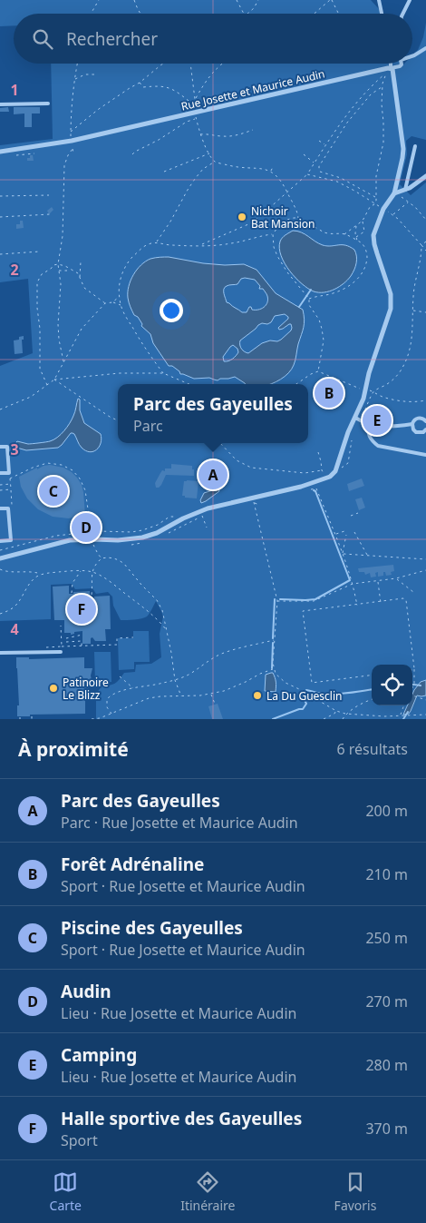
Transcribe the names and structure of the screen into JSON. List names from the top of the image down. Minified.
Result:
{"streets":{"street":["Rue Josette et Maurice Audin"]},"places":["Nichoir Bat Mansion","Patinoire Le Blizz","La Du Guesclin"],"page":{"search":"Rechercher","pins":["B","E","A","C","D","F"],"popup":["Parc des Gayeulles","Parc"],"heading":["À proximité","6 résultats"],"list":[{"mark":"A","name":"Parc des Gayeulles","note":"Parc · Rue Josette et Maurice Audin","value":"200 m"},{"mark":"B","name":"Forêt Adrénaline","note":"Sport · Rue Josette et Maurice Audin","value":"210 m"},{"mark":"C","name":"Piscine des Gayeulles","note":"Sport · Rue Josette et Maurice Audin","value":"250 m"},{"mark":"D","name":"Audin","note":"Lieu · Rue Josette et Maurice Audin","value":"270 m"},{"mark":"E","name":"Camping","note":"Lieu · Rue Josette et Maurice Audin","value":"280 m"},{"mark":"F","name":"Halle sportive des Gayeulles","note":"Sport","value":"370 m"}],"nav":["Carte","Itinéraire","Favoris"]},"grid":{"rows":["1","2","3","4"]}}
